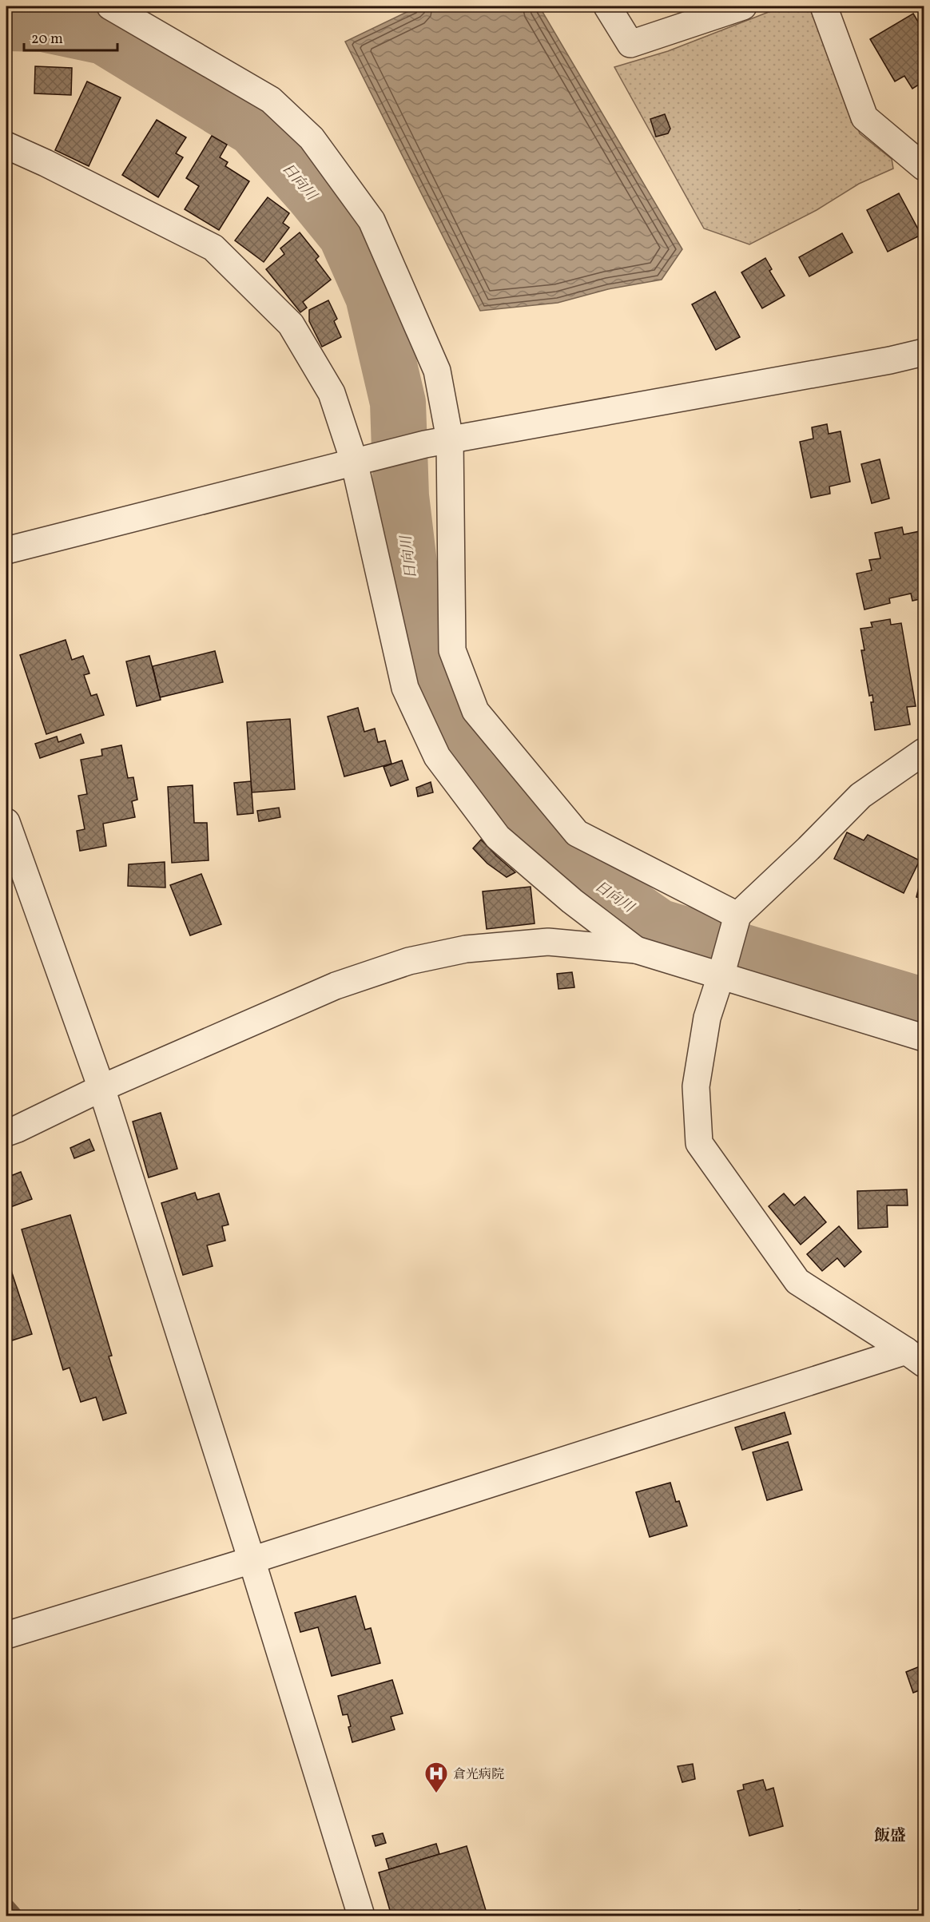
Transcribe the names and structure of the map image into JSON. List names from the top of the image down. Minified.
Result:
{"districts":["飯盛"],"water":["日向川"],"places":{"hospital":["倉光病院"]},"scale_bar":"20 m"}
